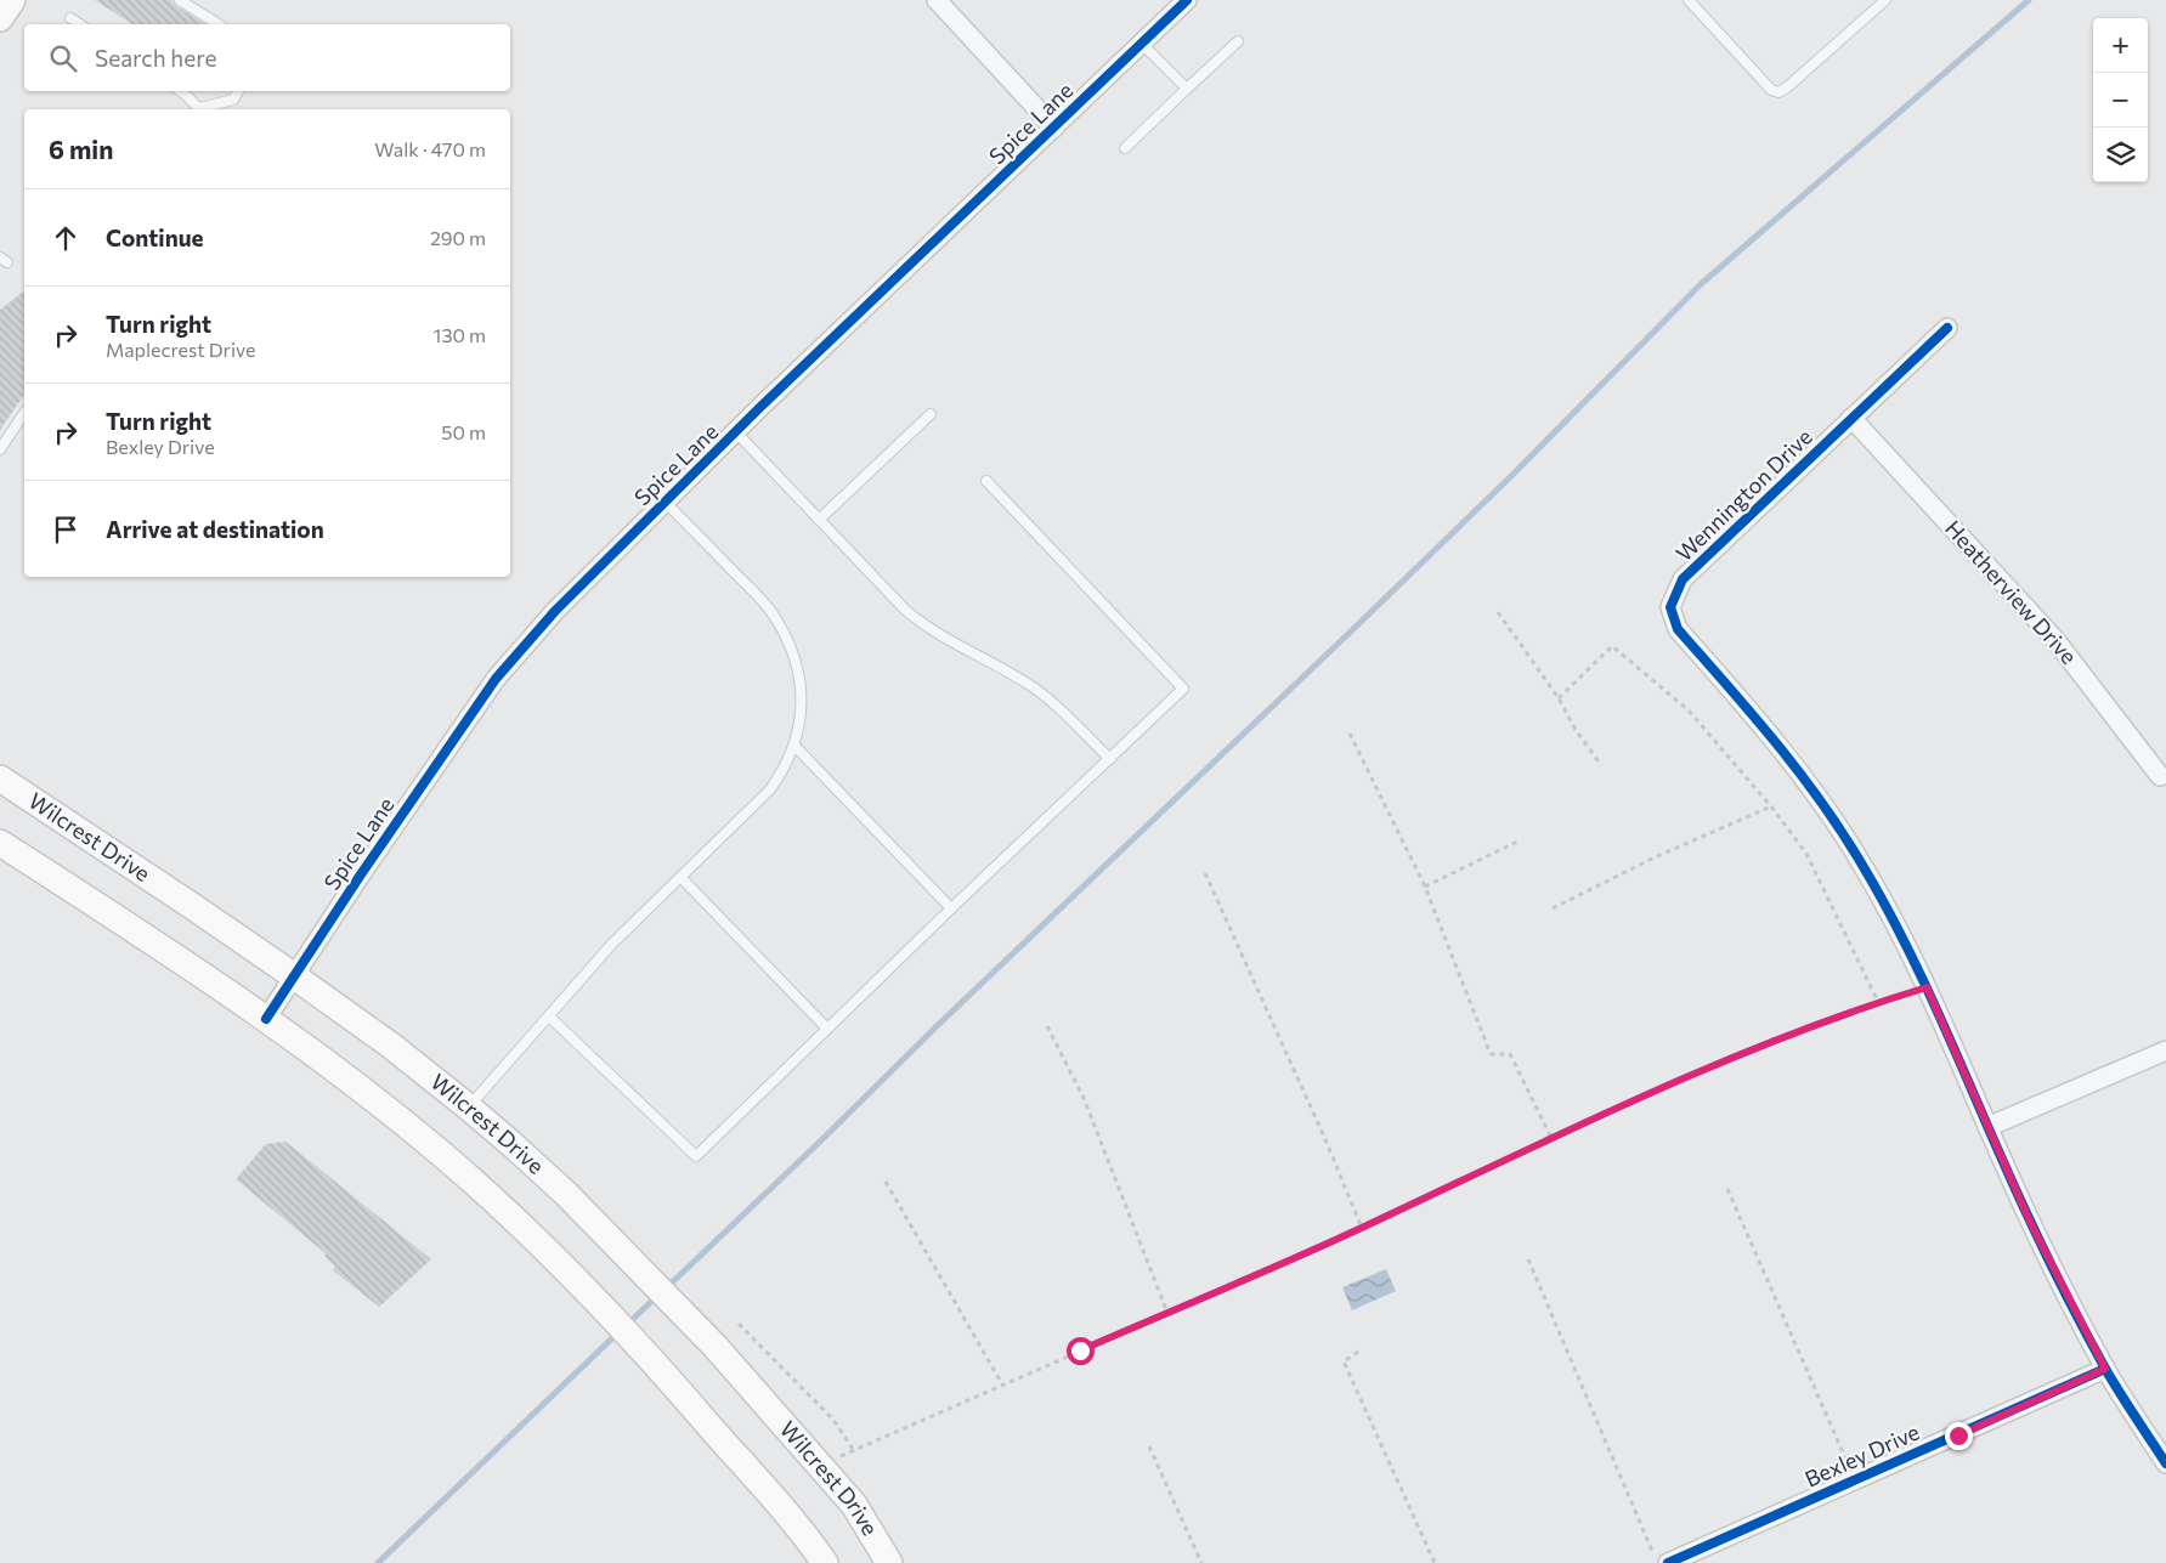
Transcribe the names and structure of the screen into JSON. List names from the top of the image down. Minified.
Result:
{"streets":{"main road":["Wilcrest Drive"],"street":["Spice Lane","Wennington Drive","Heatherview Drive","Bexley Drive"]},"crossings":[["Spice Lane","Wilcrest Drive"],["Wennington Drive","Heatherview Drive"],["Wennington Drive","Bexley Drive"]],"page":{"map_buttons":["+","−"],"search":"Search here","heading":["6 min","Walk · 470 m"],"list":[["Continue","290 m"],["Turn right","Maplecrest Drive","130 m"],["Turn right","Bexley Drive","50 m"],"Arrive at destination"]}}
